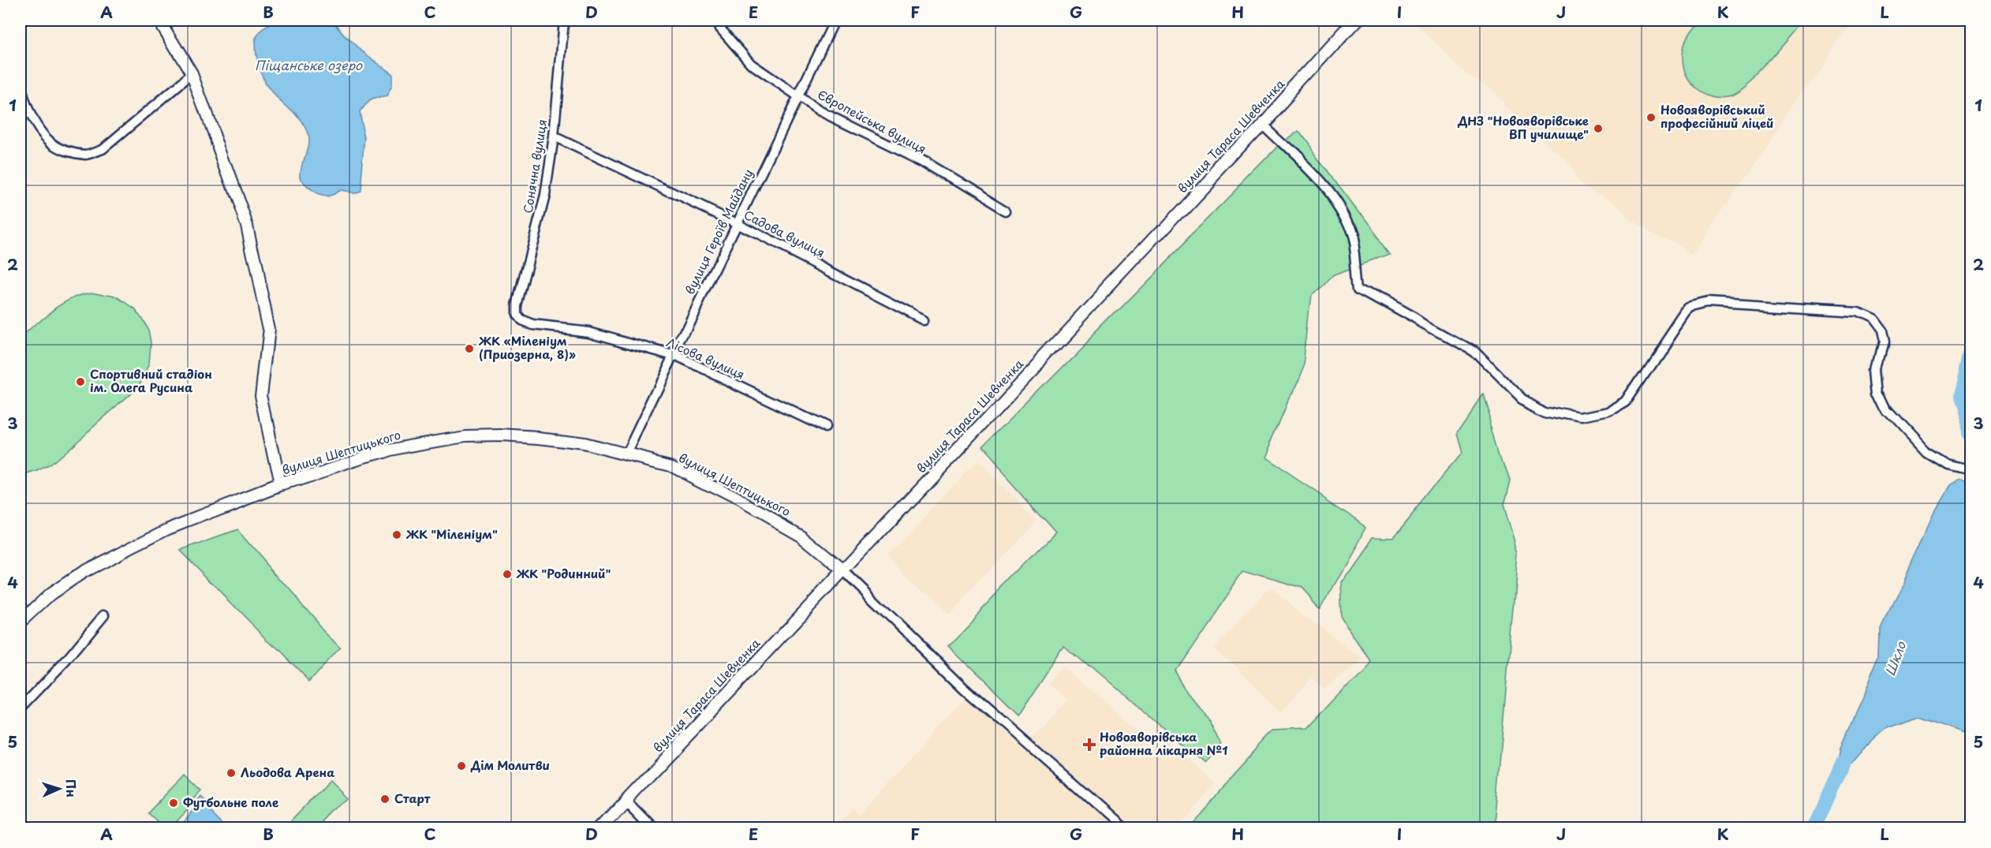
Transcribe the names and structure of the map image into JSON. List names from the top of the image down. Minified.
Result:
{"streets":{"street":["Європейська вулиця","вулиця Тараса Шевченка","Сонячна вулиця","вулиця Героїв Майдану","Садова вулиця","Лісова вулиця","вулиця Шептицького"]},"crossings":[["Європейська вулиця","вулиця Героїв Майдану"],["вулиця Тараса Шевченка","вулиця Шептицького"],["Сонячна вулиця","Садова вулиця"],["Сонячна вулиця","Лісова вулиця"],["вулиця Героїв Майдану","Садова вулиця"],["вулиця Героїв Майдану","Лісова вулиця"],["вулиця Героїв Майдану","вулиця Шептицького"]],"water":["Піщанське озеро","Шкло"],"places":{"other":["Новояворівський професійний ліцей","ДНЗ \"Новояворівське ВП училище\"","ЖК «Міленіум (Приозерна, 8)»","Спортивний стадіон ім. Олега Русина","ЖК \"Міленіум\"","ЖК \"Родинний\"","Дім Молитви","Льодова Арена","Старт","Футбольне поле"],"health":["Новояворівська районна лікарня №1"]},"north":"right","grid":{"columns":["A","B","C","D","E","F","G","H","I","J","K","L"],"rows":["1","2","3","4","5"]}}
